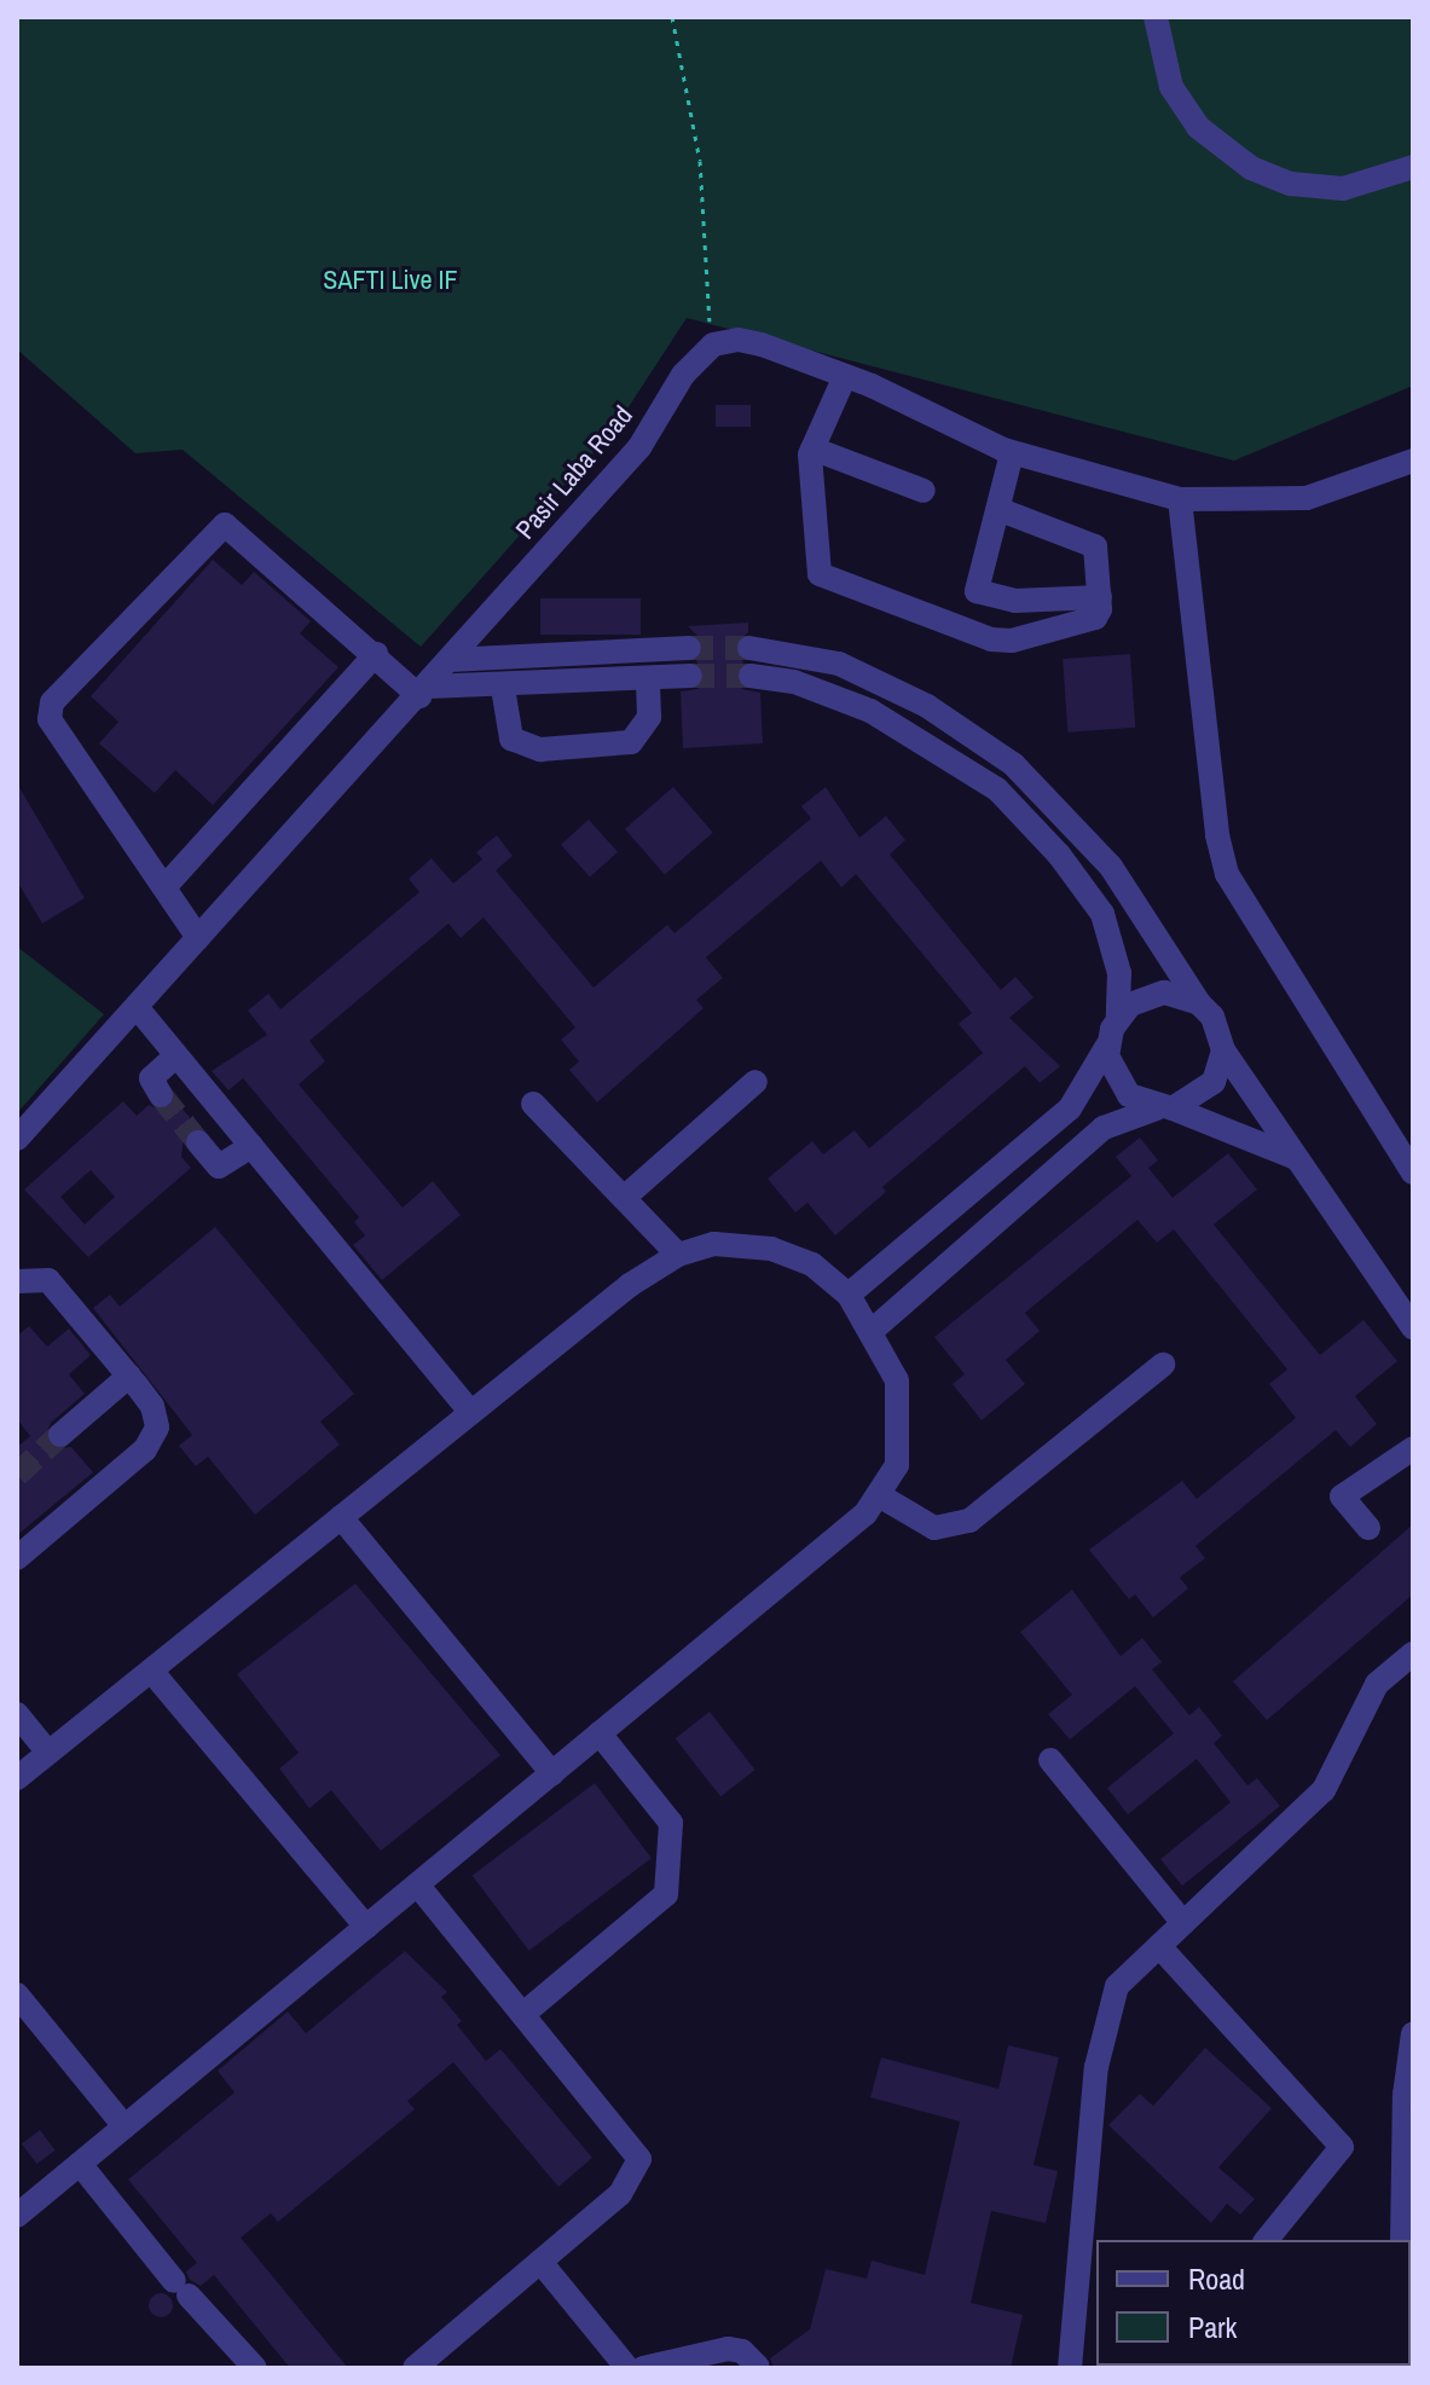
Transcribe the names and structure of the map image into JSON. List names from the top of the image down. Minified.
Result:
{"streets":{"street":["Pasir Laba Road"]},"parks":["SAFTI Live IF"],"legend":["Road","Park"]}
